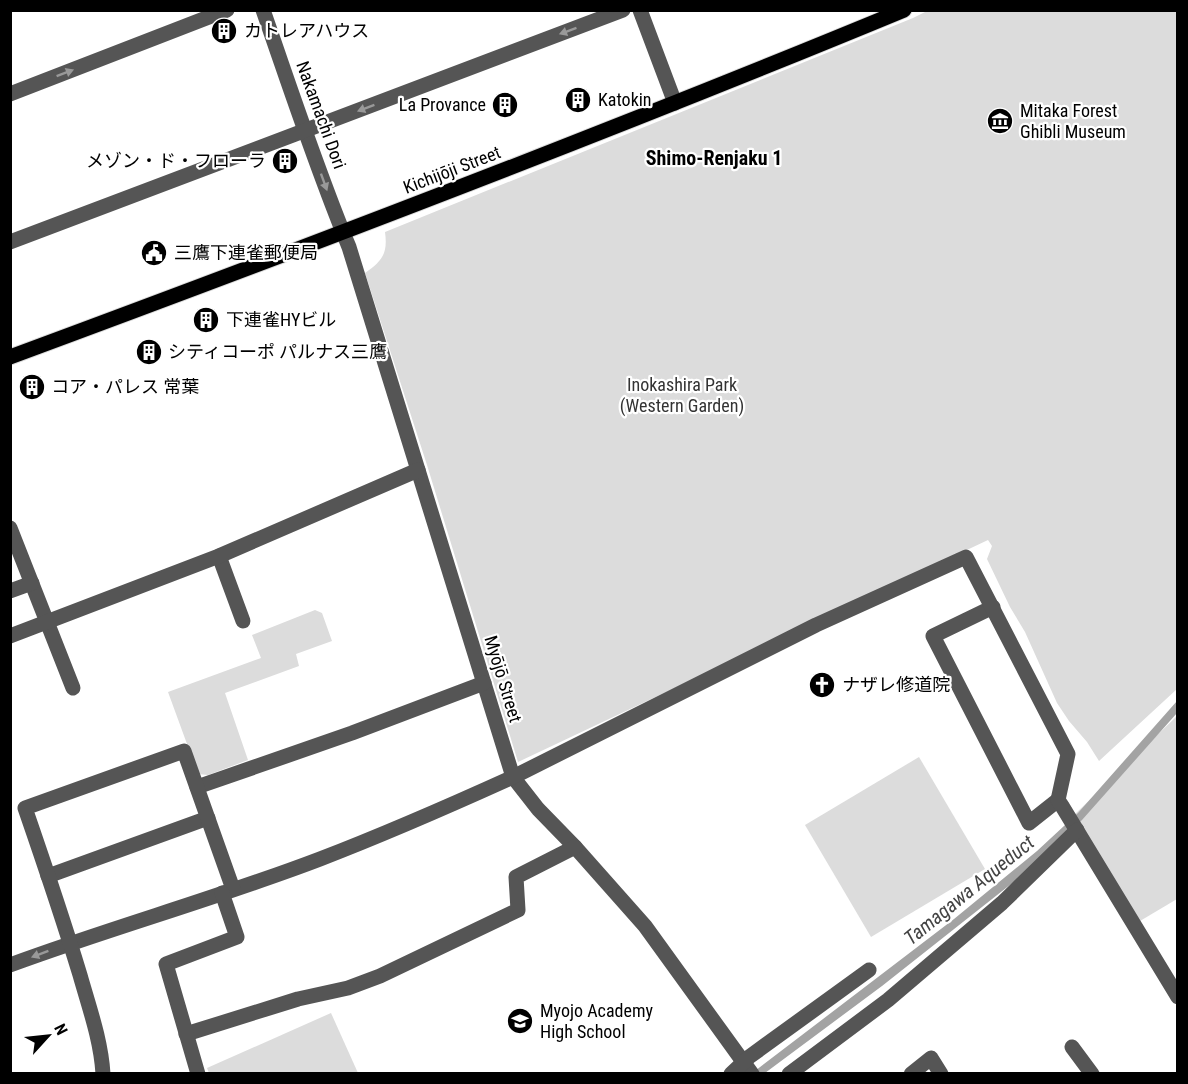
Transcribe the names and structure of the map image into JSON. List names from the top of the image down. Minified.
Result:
{"streets":{"main road":["Kichijōji Street"],"street":["Nakamachi Dori","Myōjō Street"]},"crossings":[["Nakamachi Dori","Kichijōji Street"],["Nakamachi Dori","Myōjō Street"],["Kichijōji Street","Myōjō Street"]],"one_way":["Nakamachi Dori"],"districts":["Shimo-Renjaku 1"],"water":["Tamagawa Aqueduct"],"parks":["Inokashira Park (Western Garden)"],"places":{"building":["カトレアハウス","Katokin","La Provance","メゾン・ド・フローラ","下連雀HYビル","シティコーポ パルナス三鷹","コア・パレス 常葉"],"museum":["Mitaka Forest Ghibli Museum"],"public building":["三鷹下連雀郵便局"],"church":["ナザレ修道院"],"school or university":["Myojo Academy High School"]},"north":"top right"}
